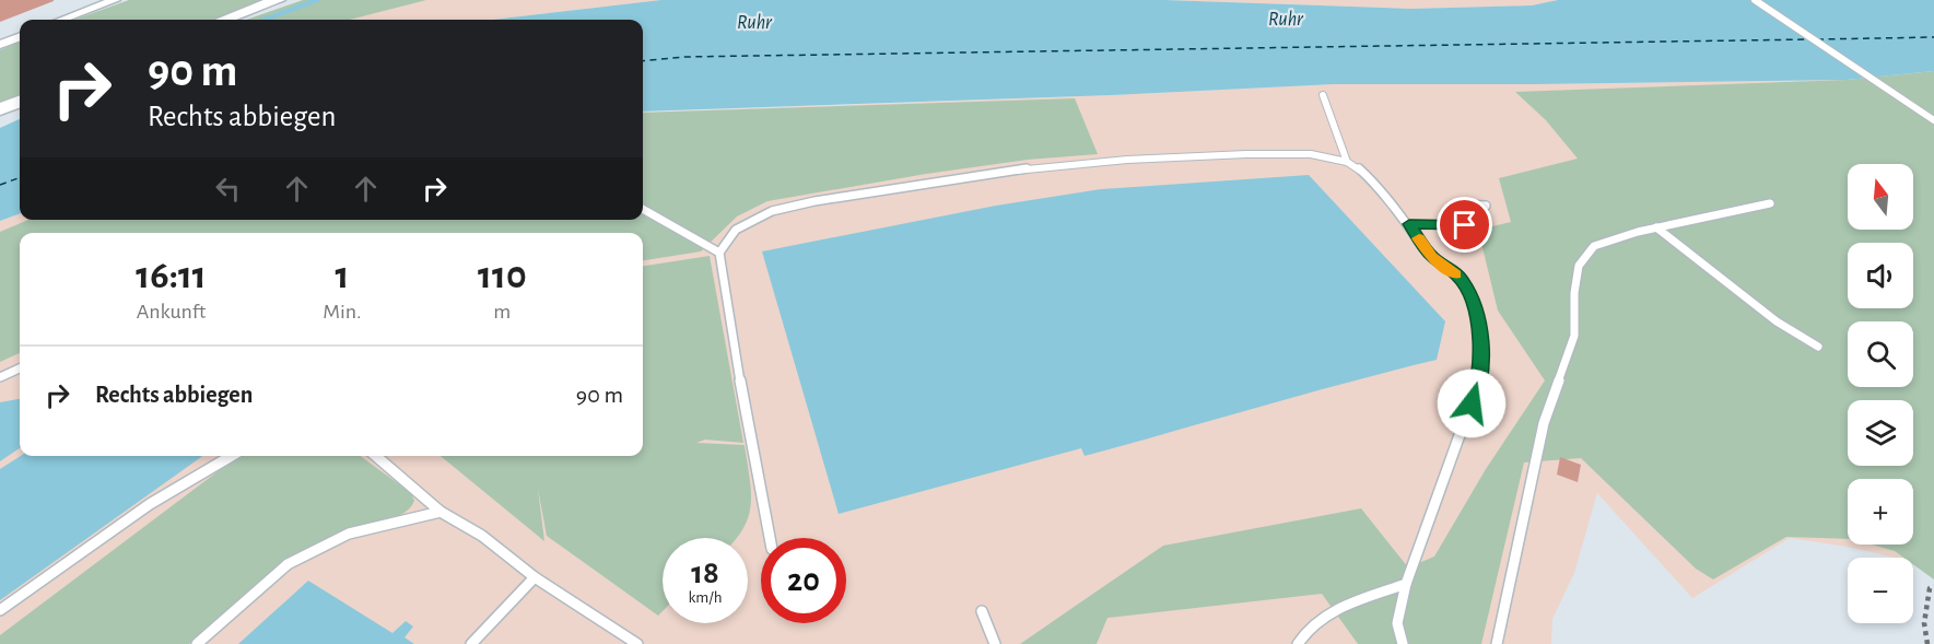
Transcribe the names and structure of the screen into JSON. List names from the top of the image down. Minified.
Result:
{"water":["Ruhr"],"north":"top","page":{"turn":["90 m","Rechts abbiegen"],"map_buttons":["+","−"],"eta":["16:11","Ankunft","1","Min.","110","m"],"list":[{"name":"Rechts abbiegen","value":"90 m"}],"speed":"18 km/h","limit":"20"}}
